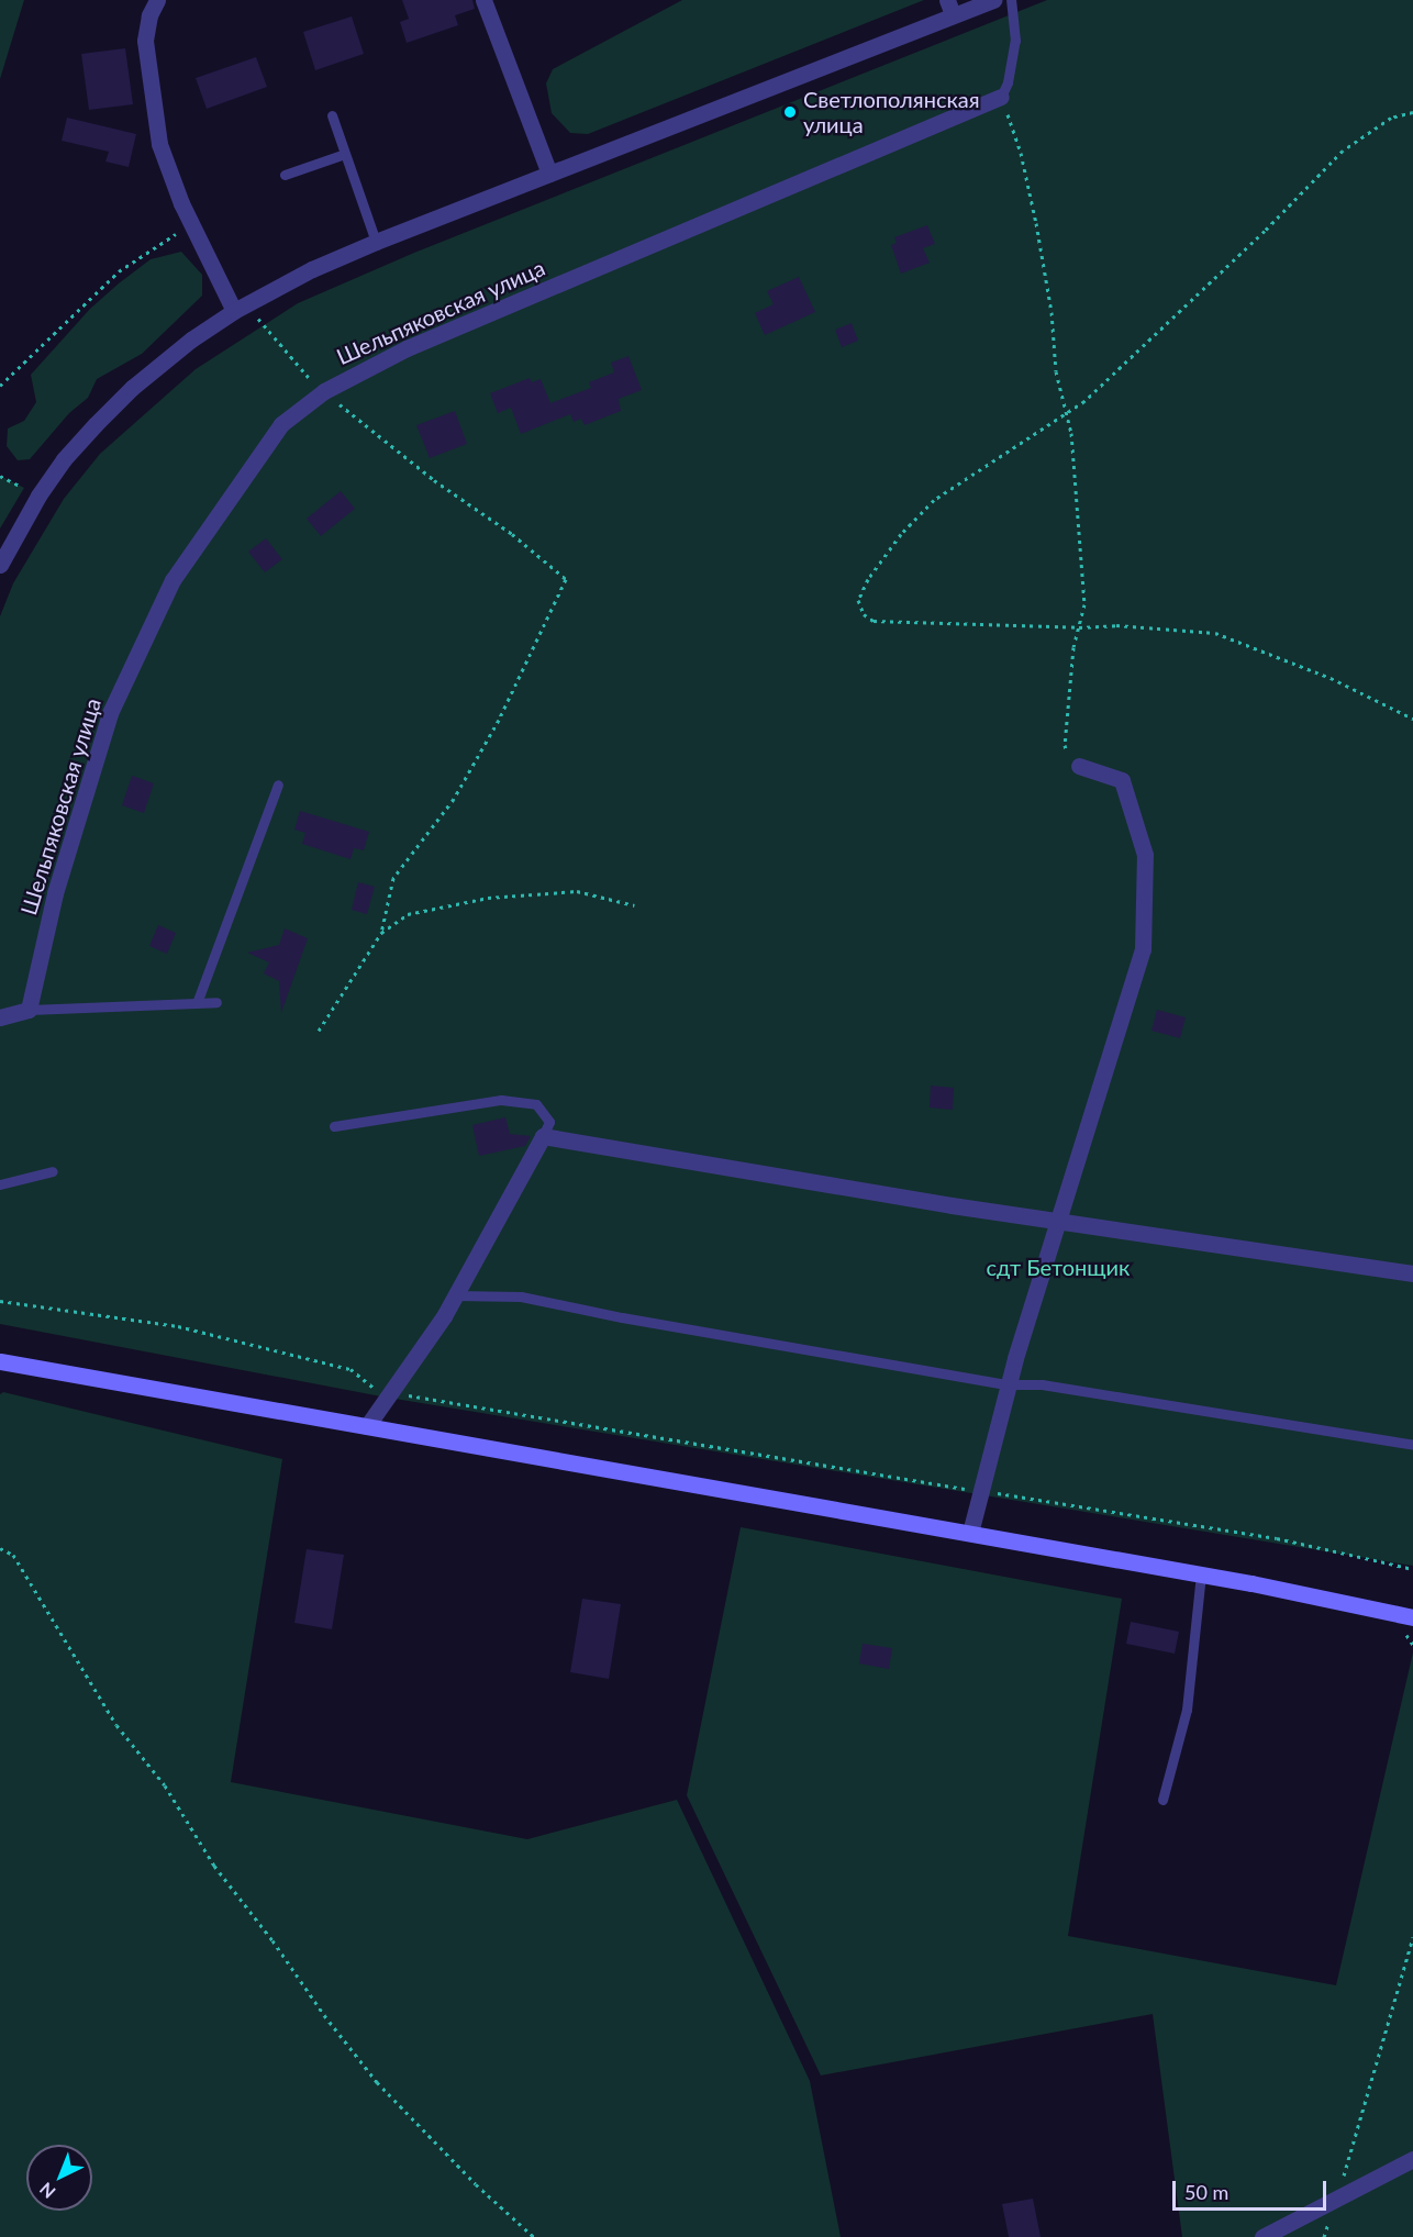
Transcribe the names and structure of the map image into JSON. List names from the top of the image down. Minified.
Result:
{"streets":{"street":["Шельпяковская улица"]},"parks":["сдт Бетонщик"],"places":["Светлополянская улица"],"scale_bar":"50 m","north":"bottom left"}
